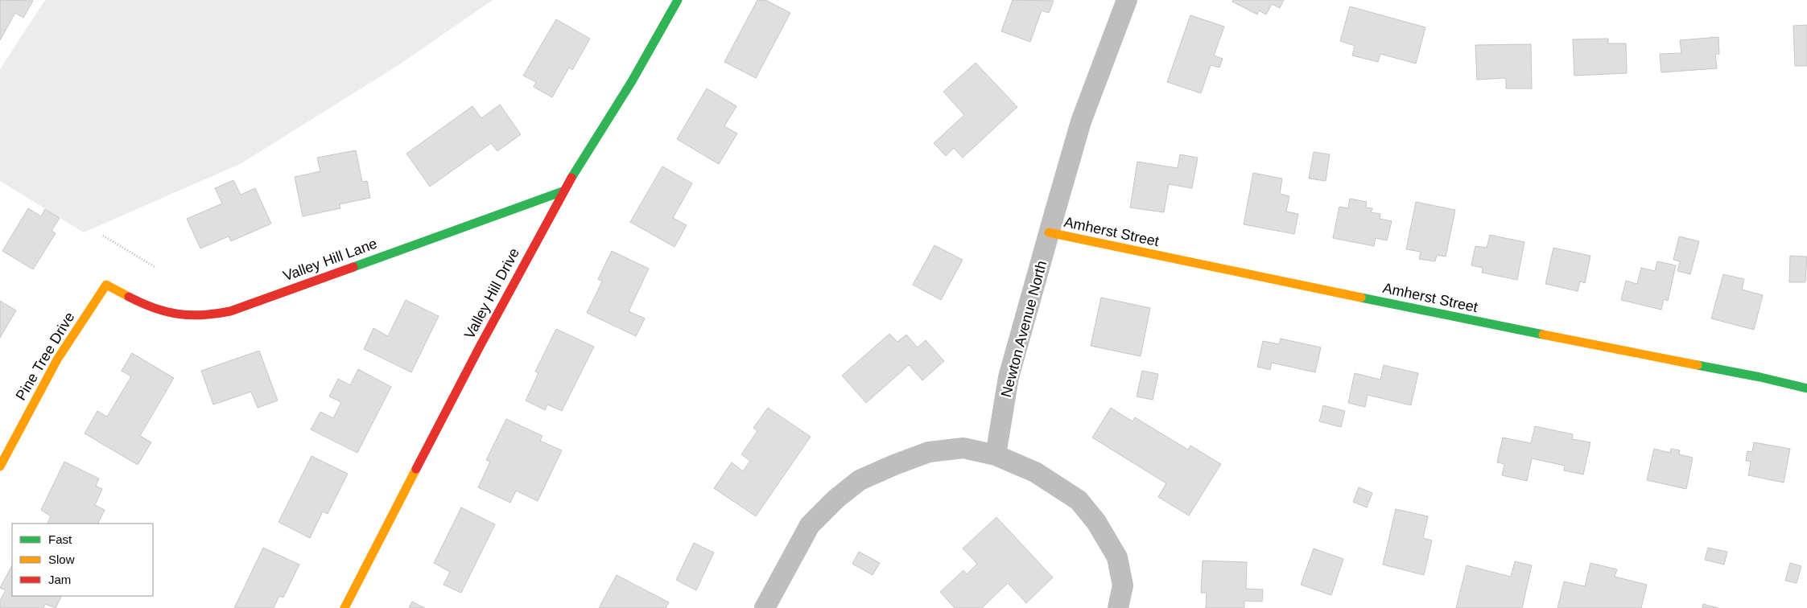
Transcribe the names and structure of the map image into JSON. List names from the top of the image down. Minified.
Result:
{"streets":{"street":["Amherst Street","Valley Hill Lane","Valley Hill Drive","Newton Avenue North","Pine Tree Drive"]},"crossings":[["Amherst Street","Newton Avenue North"],["Valley Hill Lane","Valley Hill Drive"],["Valley Hill Lane","Pine Tree Drive"]],"legend":["Fast","Slow","Jam"]}
